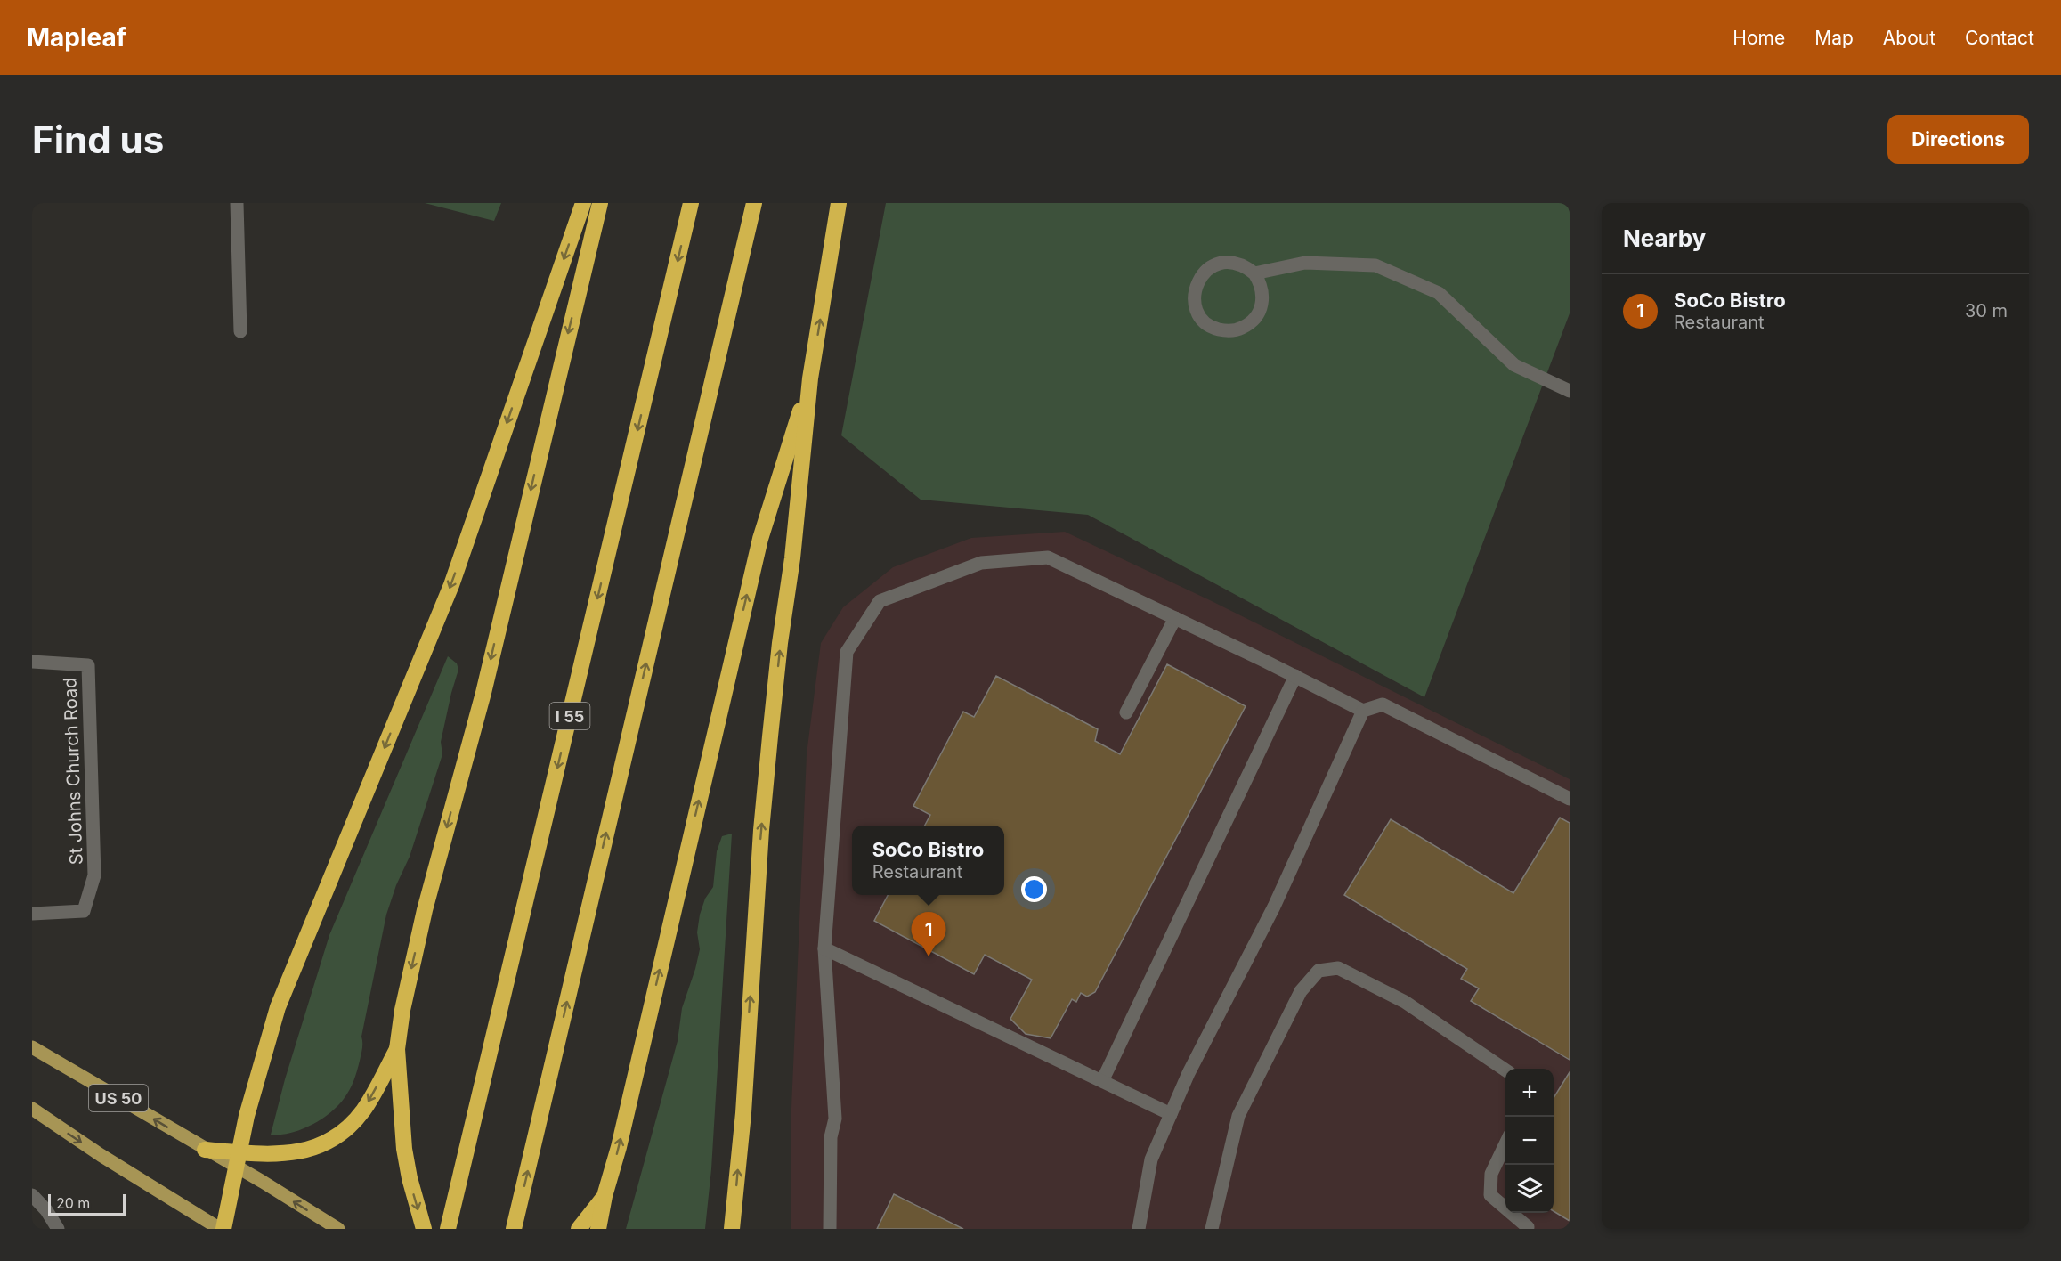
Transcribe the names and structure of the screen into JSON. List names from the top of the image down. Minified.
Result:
{"streets":{"highway":["I 55"],"main road":["US 50"],"street":["St Johns Church Road"]},"scale_bar":"20 m","page":{"header":"Mapleaf","nav":["Home","Map","About","Contact"],"buttons":"Directions","title":"Find us","heading":"Nearby","list":[{"mark":"1","name":"SoCo Bistro","note":"Restaurant","value":"30 m"}],"popup":["SoCo Bistro","Restaurant"],"pins":"1","map_buttons":["+","−"],"scale":"20 m"}}
